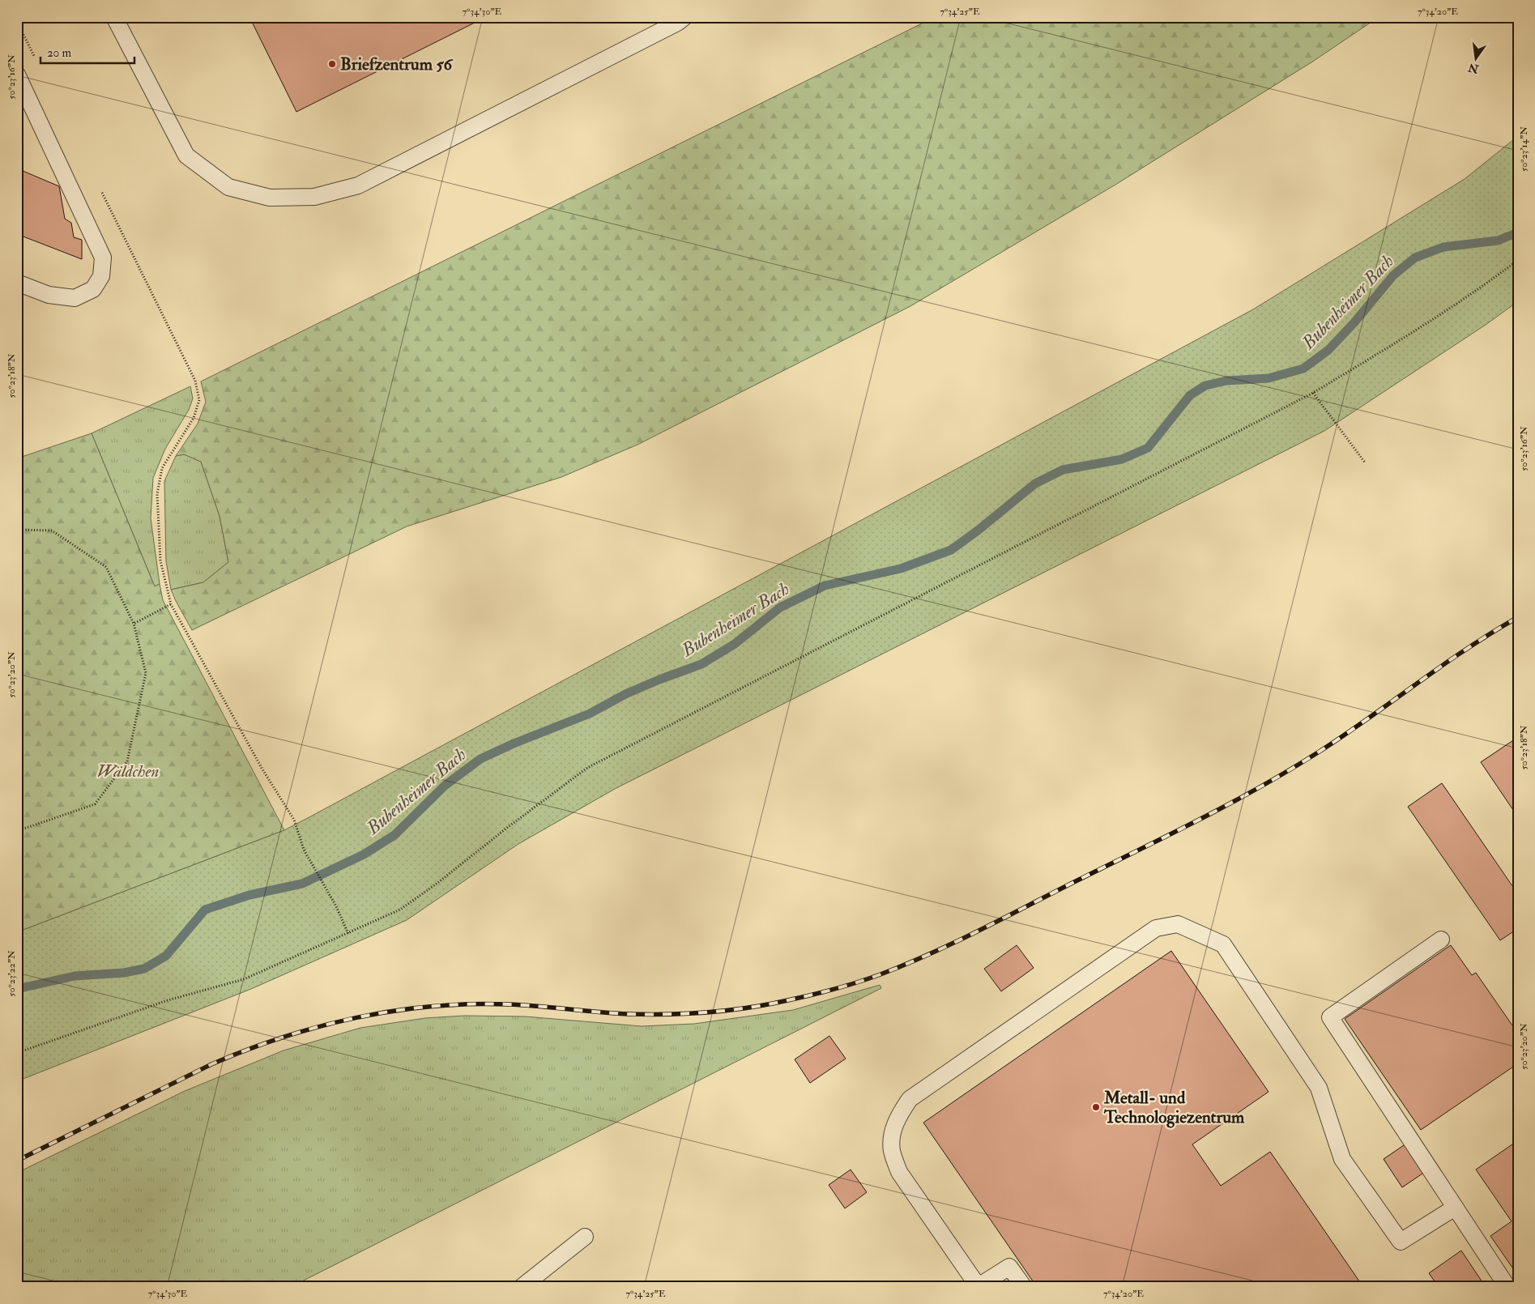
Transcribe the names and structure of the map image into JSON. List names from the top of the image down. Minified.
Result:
{"water":["Bubenheimer Bach"],"parks":["Wäldchen"],"places":["Briefzentrum 56","Metall- und Technologiezentrum"],"scale_bar":"20 m","north":"bottom","coordinates":["7°34'30\"E","7°34'25\"E","7°34'20\"E","50°23'16\"N","50°23'14\"N","50°23'18\"N","50°23'20\"N","50°23'22\"N"]}
